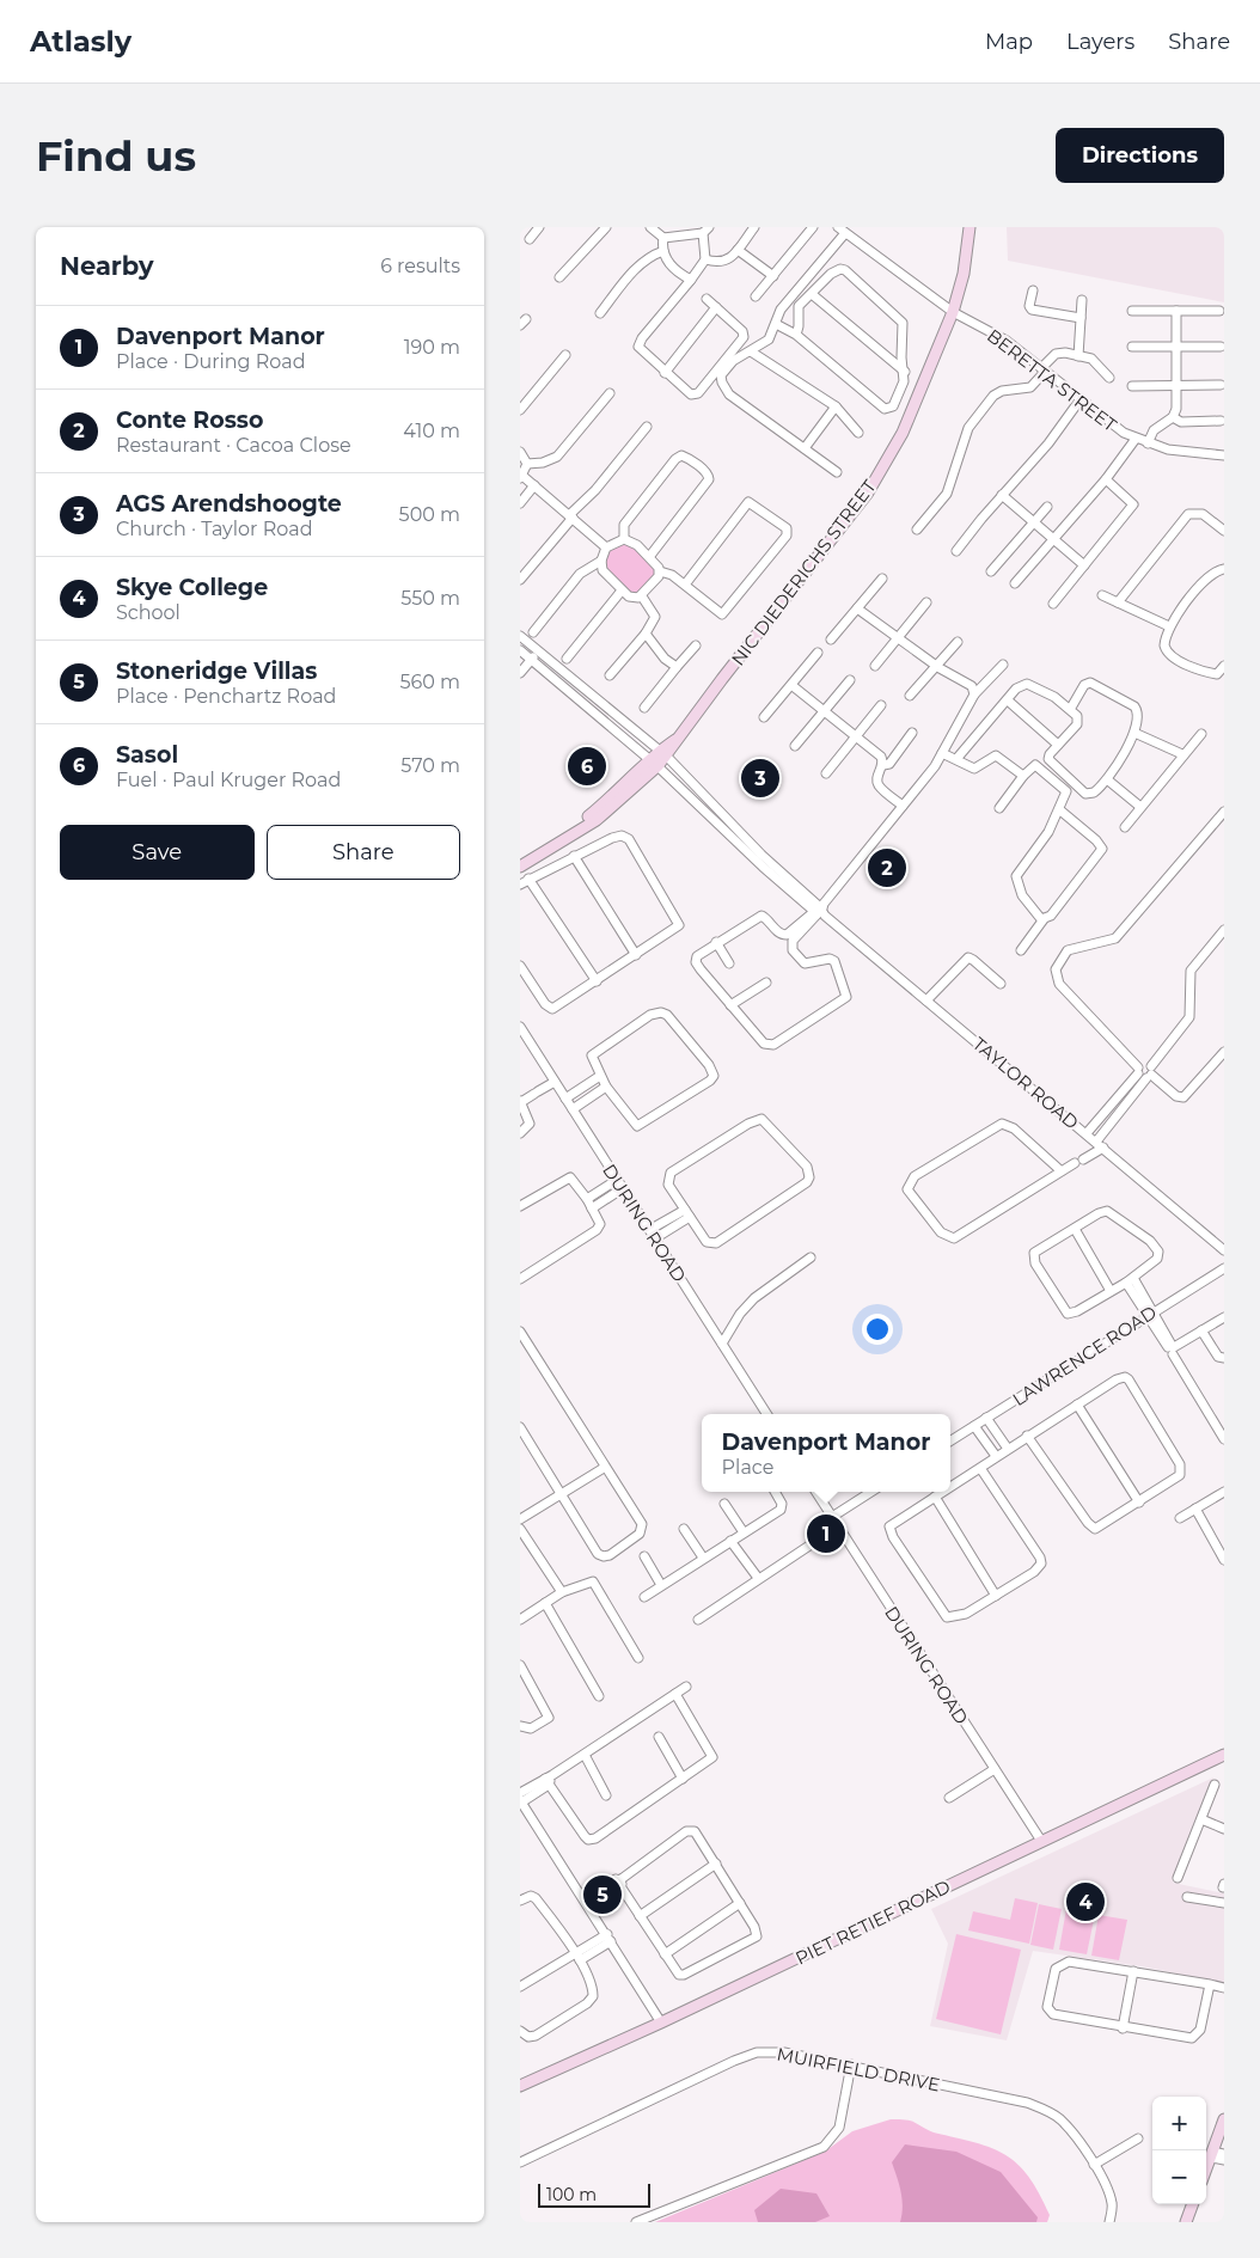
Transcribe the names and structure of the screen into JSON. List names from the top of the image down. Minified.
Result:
{"streets":{"street":["BERETTA STREET","NIC DIEDERICHS STREET","TAYLOR ROAD","DURING ROAD","LAWRENCE ROAD","PIET RETIEF ROAD","MUIRFIELD DRIVE"]},"crossings":[["BERETTA STREET","NIC DIEDERICHS STREET"],["NIC DIEDERICHS STREET","TAYLOR ROAD"],["DURING ROAD","PIET RETIEF ROAD"]],"scale_bar":"100 m","page":{"header":"Atlasly","nav":["Map","Layers","Share"],"buttons":["Directions",["Save","Share"]],"title":"Find us","heading":["Nearby","6 results"],"list":[{"mark":"1","name":"Davenport Manor","note":"Place · During Road","value":"190 m"},{"mark":"2","name":"Conte Rosso","note":"Restaurant · Cacoa Close","value":"410 m"},{"mark":"3","name":"AGS Arendshoogte","note":"Church · Taylor Road","value":"500 m"},{"mark":"4","name":"Skye College","note":"School","value":"550 m"},{"mark":"5","name":"Stoneridge Villas","note":"Place · Penchartz Road","value":"560 m"},{"mark":"6","name":"Sasol","note":"Fuel · Paul Kruger Road","value":"570 m"}],"pins":["6","3","2","1","5","4"],"popup":["Davenport Manor","Place"],"map_buttons":["+","−"],"scale":"100 m"}}
